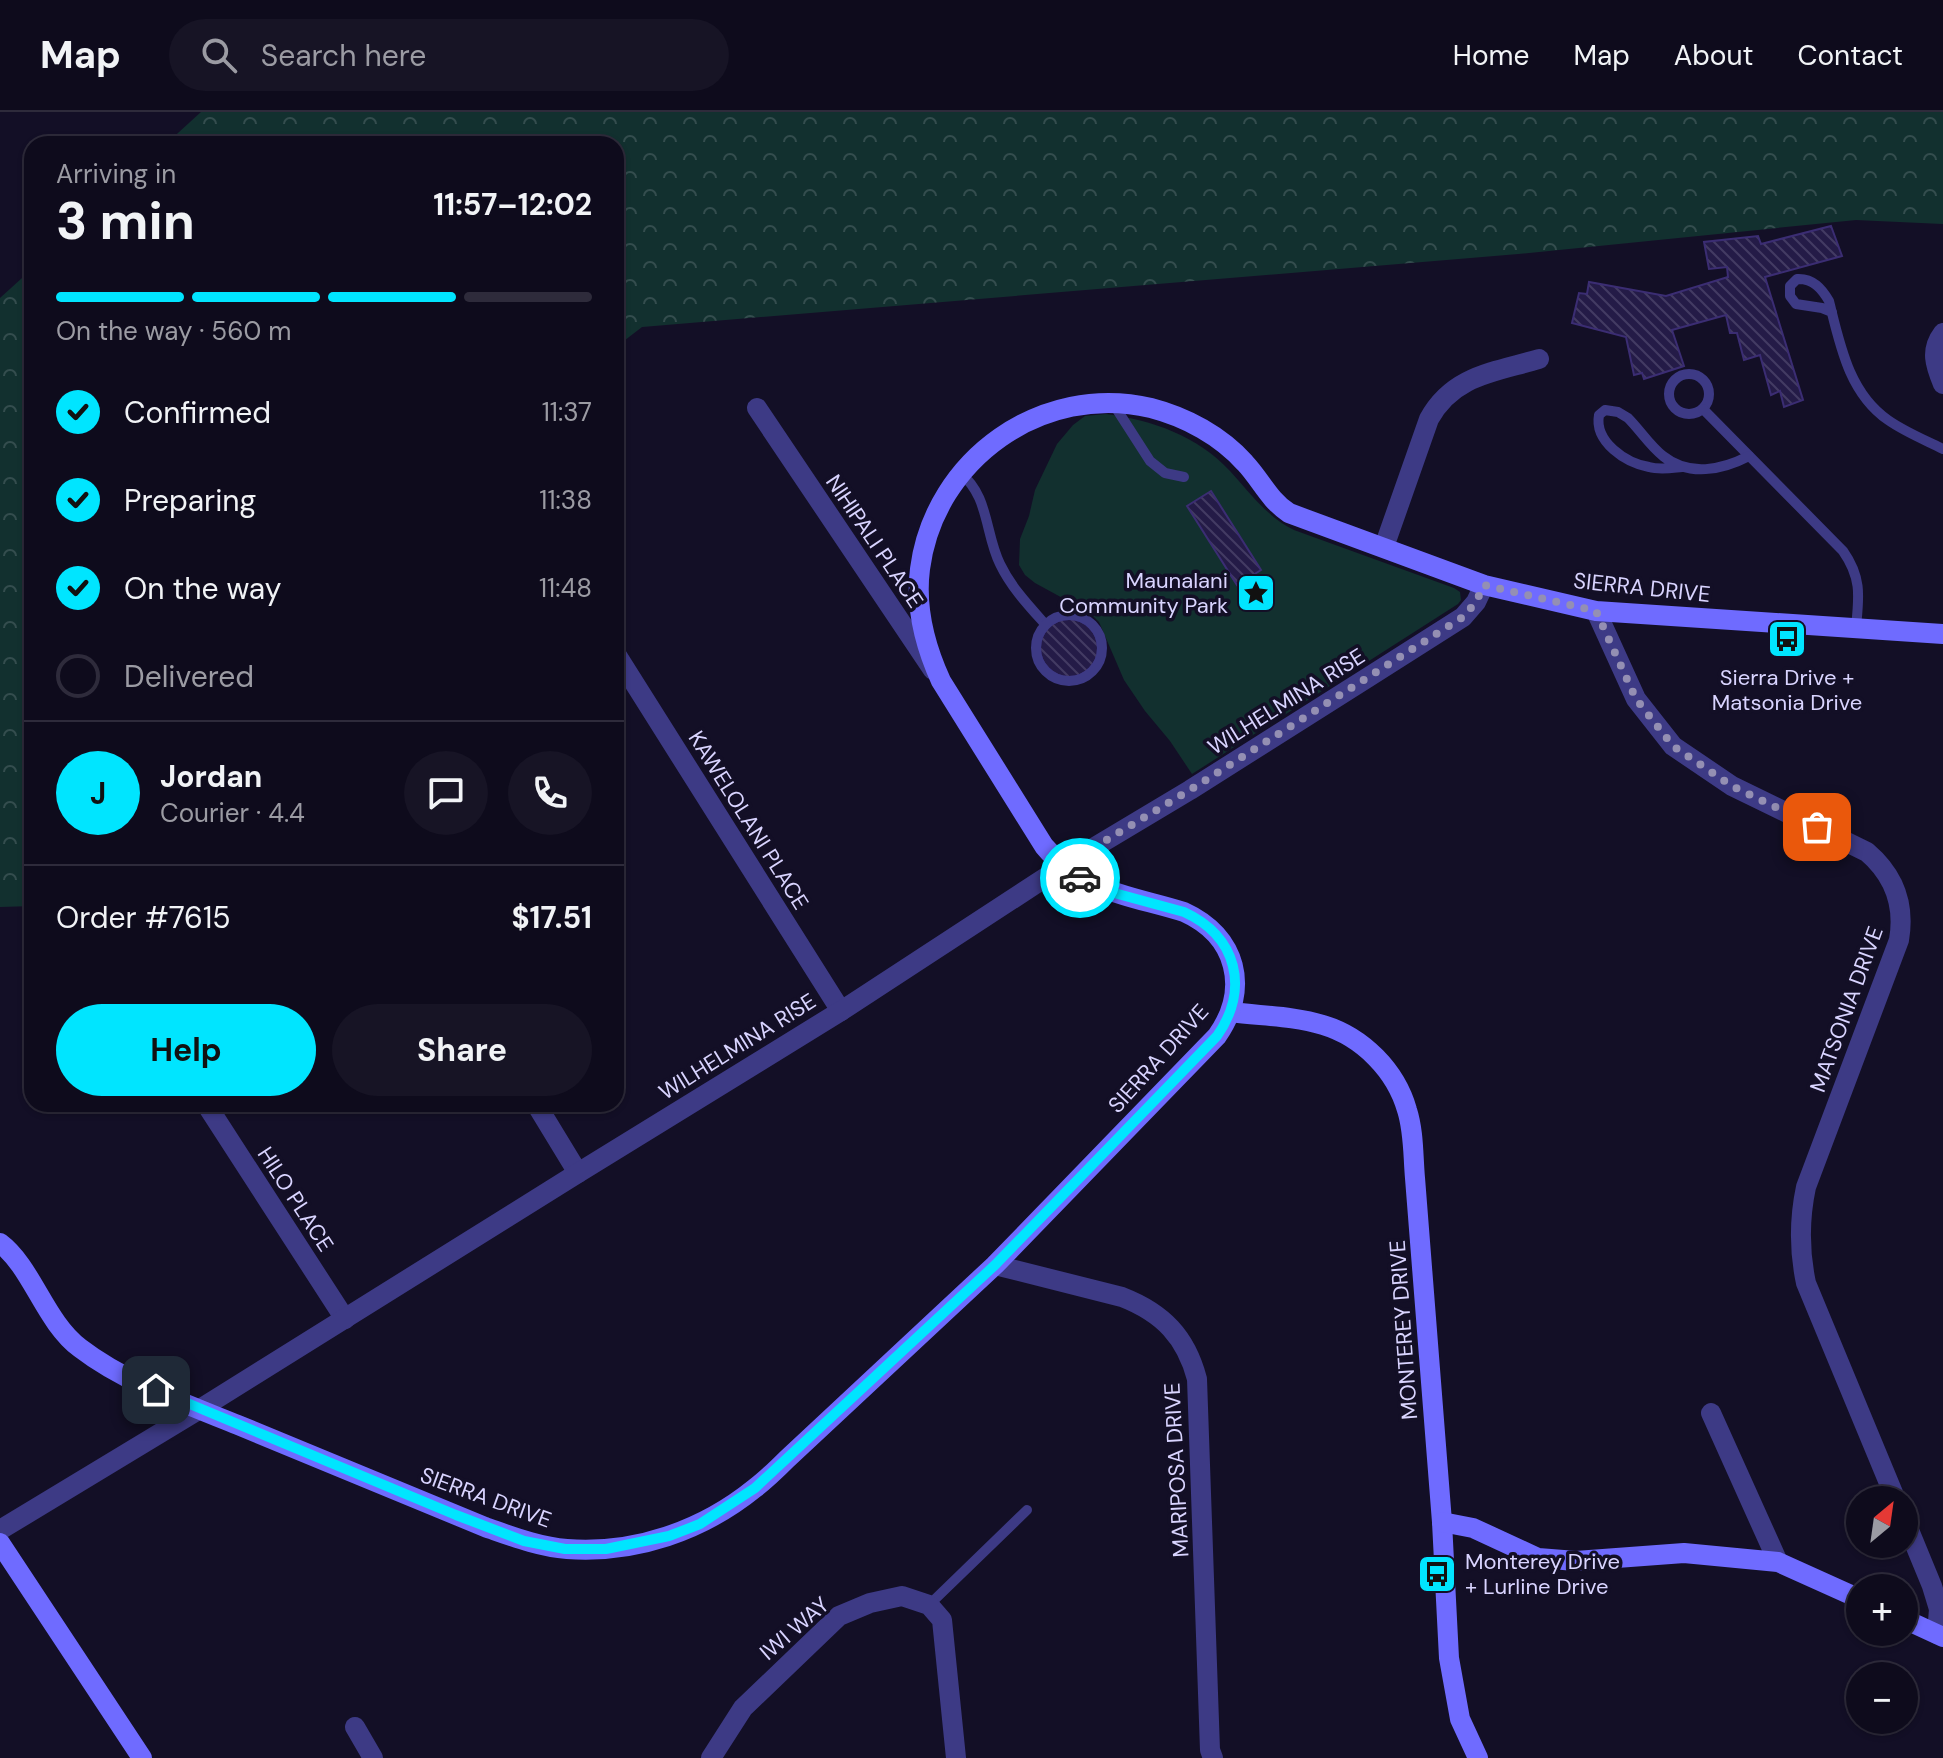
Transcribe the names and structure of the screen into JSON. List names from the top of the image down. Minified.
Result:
{"streets":{"street":["NIHIPALI PLACE","SIERRA DRIVE","WILHELMINA RISE","KAWELOLANI PLACE","MATSONIA DRIVE","HILO PLACE","MONTEREY DRIVE","MARIPOSA DRIVE","IWI WAY"]},"crossings":[["NIHIPALI PLACE","SIERRA DRIVE"],["SIERRA DRIVE","WILHELMINA RISE"],["SIERRA DRIVE","MATSONIA DRIVE"],["SIERRA DRIVE","MONTEREY DRIVE"],["SIERRA DRIVE","MARIPOSA DRIVE"],["WILHELMINA RISE","KAWELOLANI PLACE"],["WILHELMINA RISE","HILO PLACE"]],"places":{"place":["Maunalani Community Park"],"bus stop":["Sierra Drive + Matsonia Drive","Monterey Drive + Lurline Drive"]},"north":"top right","page":{"header":"Map","search":"Search here","nav":["Home","Map","About","Contact"],"heading":["3 min","Arriving in","11:57–12:02"],"panel":["Jordan","Courier · 4.4","Order #7615","$17.51"],"bar":"On the way · 560 m","list":[["Confirmed","11:37"],["Preparing","11:38"],["On the way","11:48"],"Delivered"],"round":"J","buttons":["Help","Share"],"map_buttons":["+","−"]}}
